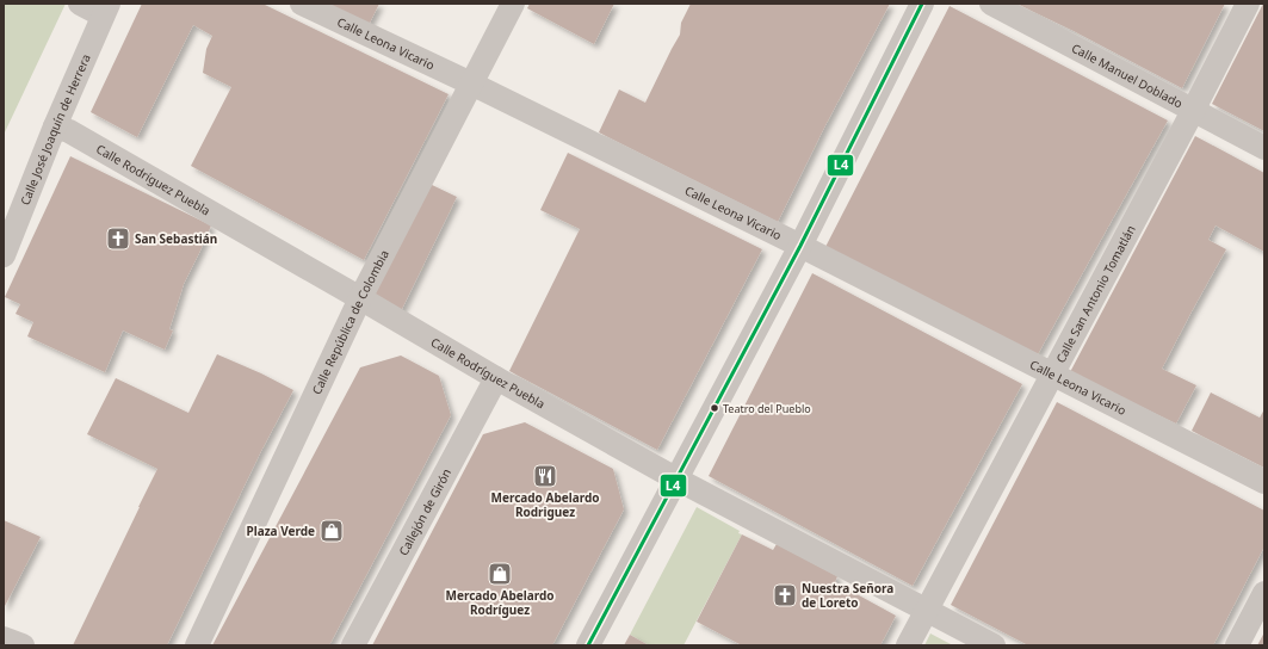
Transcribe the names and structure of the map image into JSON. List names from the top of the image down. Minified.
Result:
{"streets":{"street":["Calle Leona Vicario","Calle Manuel Doblado","Calle José Joaquín de Herrera","Calle Rodríguez Puebla","Calle San Antonio Tomatlán","Calle República de Colombia","Callejón de Girón"]},"crossings":[["Calle Leona Vicario","Calle San Antonio Tomatlán"],["Calle Leona Vicario","Calle República de Colombia"],["Calle Manuel Doblado","Calle San Antonio Tomatlán"],["Calle José Joaquín de Herrera","Calle Rodríguez Puebla"],["Calle Rodríguez Puebla","Calle San Antonio Tomatlán"],["Calle Rodríguez Puebla","Calle República de Colombia"],["Calle Rodríguez Puebla","Callejón de Girón"]],"places":{"church":["San Sebastián","Nuestra Señora de Loreto"],"other":["Teatro del Pueblo"],"restaurant":["Mercado Abelardo Rodriguez"],"shop":["Plaza Verde","Mercado Abelardo Rodríguez"]},"lines":["transit line L4"]}
